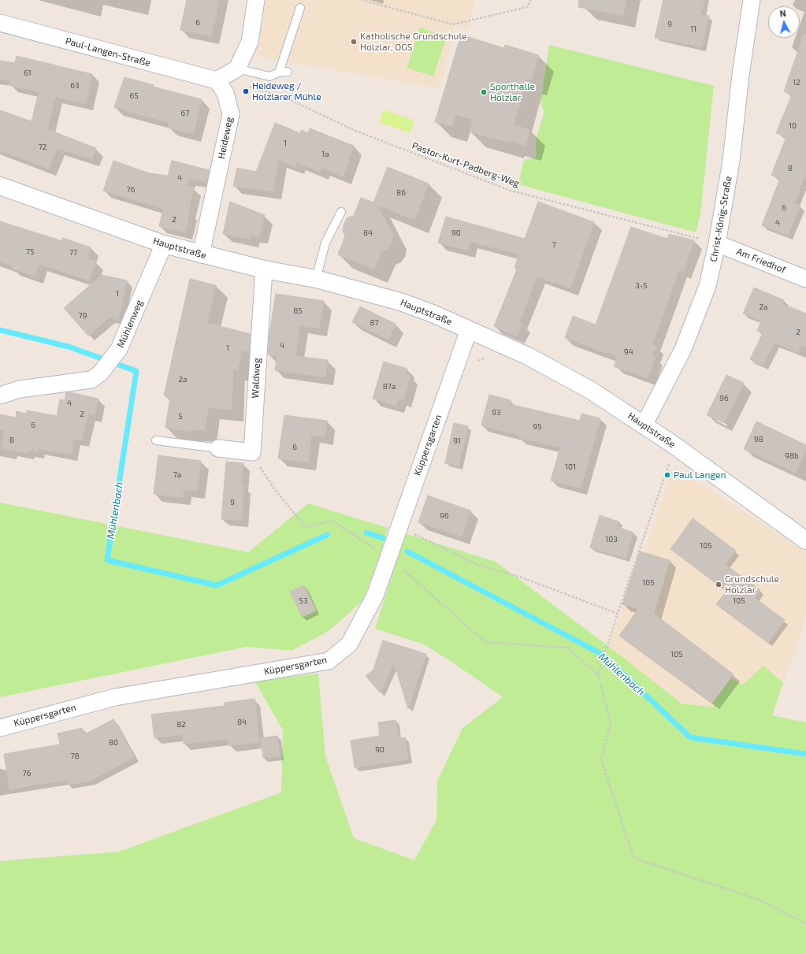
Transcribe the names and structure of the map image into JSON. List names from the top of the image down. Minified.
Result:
{"streets":{"main road":["Hauptstraße"],"street":["Paul-Langen-Straße","Heideweg","Christ-König-Straße","Am Friedhof","Mühlenweg","Waldweg","Küppersgarten"],"path":["Pastor-Kurt-Padberg-Weg"]},"crossings":[["Paul-Langen-Straße","Heideweg"],["Heideweg","Hauptstraße"],["Pastor-Kurt-Padberg-Weg","Christ-König-Straße"],["Pastor-Kurt-Padberg-Weg","Am Friedhof"],["Christ-König-Straße","Hauptstraße"],["Christ-König-Straße","Am Friedhof"],["Hauptstraße","Mühlenweg"],["Hauptstraße","Waldweg"],["Hauptstraße","Küppersgarten"]],"water":["Mühlenbach"],"places":["Katholische Grundschule Holzlar, OGS","Heideweg / Holzlarer Mühle","Sporthalle Holzlar","Paul Langen","Grundschule Holzlar"],"house_numbers":["6","9","11","61","12","63","65","67","10","1","72","1a","8","4","76","86","6","2","4","84","90","7","75","77","3-5","1","2a","85","79","87","2","4","1","94","2a","87a","96","4","93","2","5","6","95","98","8","91","6","98b","101","7a","9","96","103","105","105","53","105","105","84","82","80","90","78","76"],"north":"top"}
